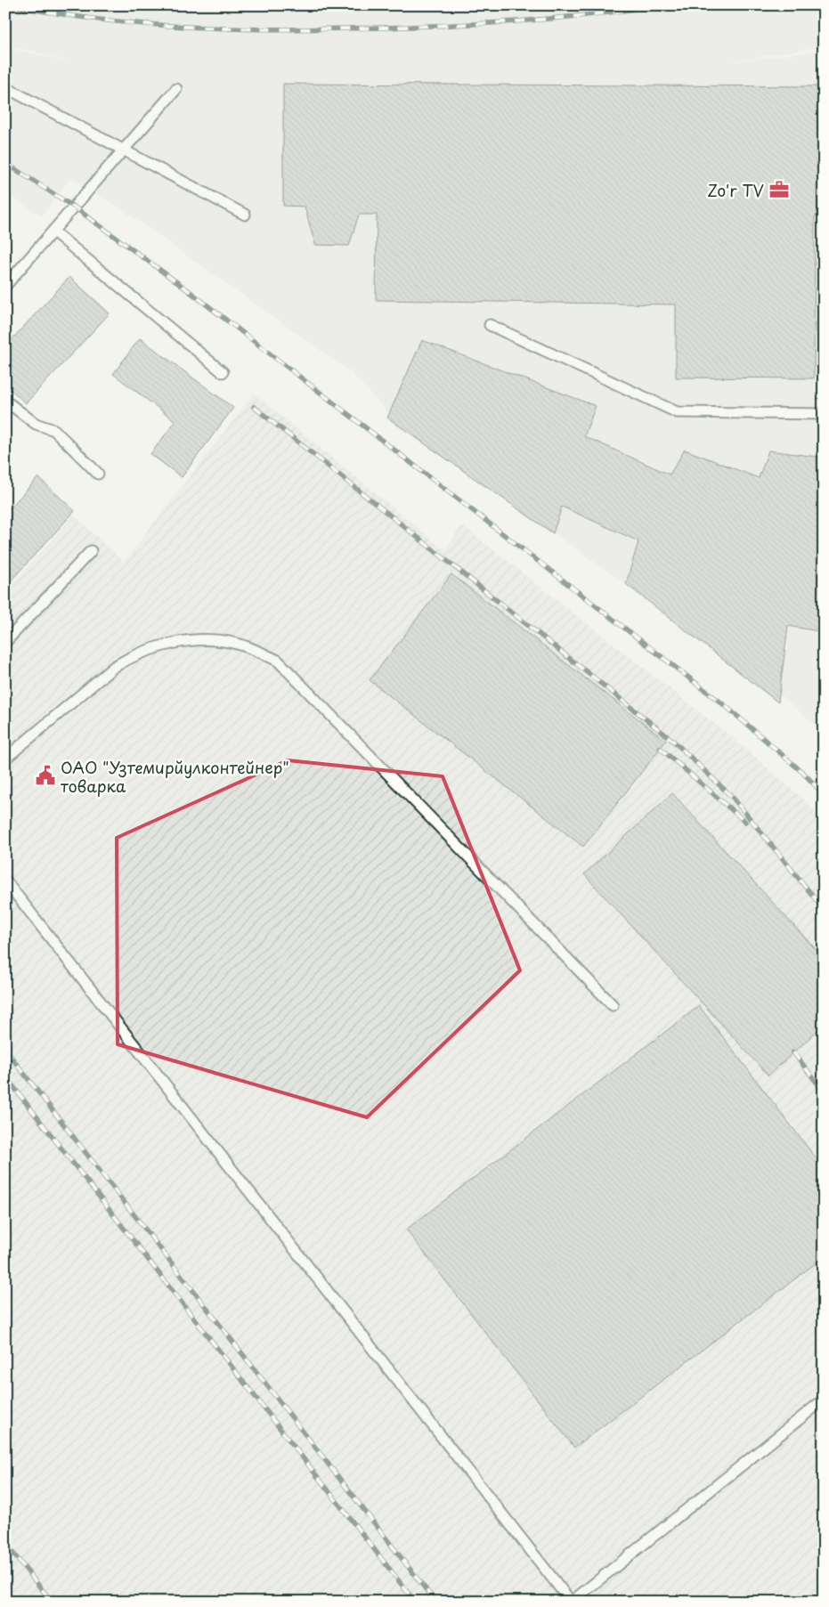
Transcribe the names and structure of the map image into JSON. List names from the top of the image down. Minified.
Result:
{"places":{"office":["Zo'r TV"],"public building":["ОАО \"Узтемирйулконтейнер\" товарка"]}}
